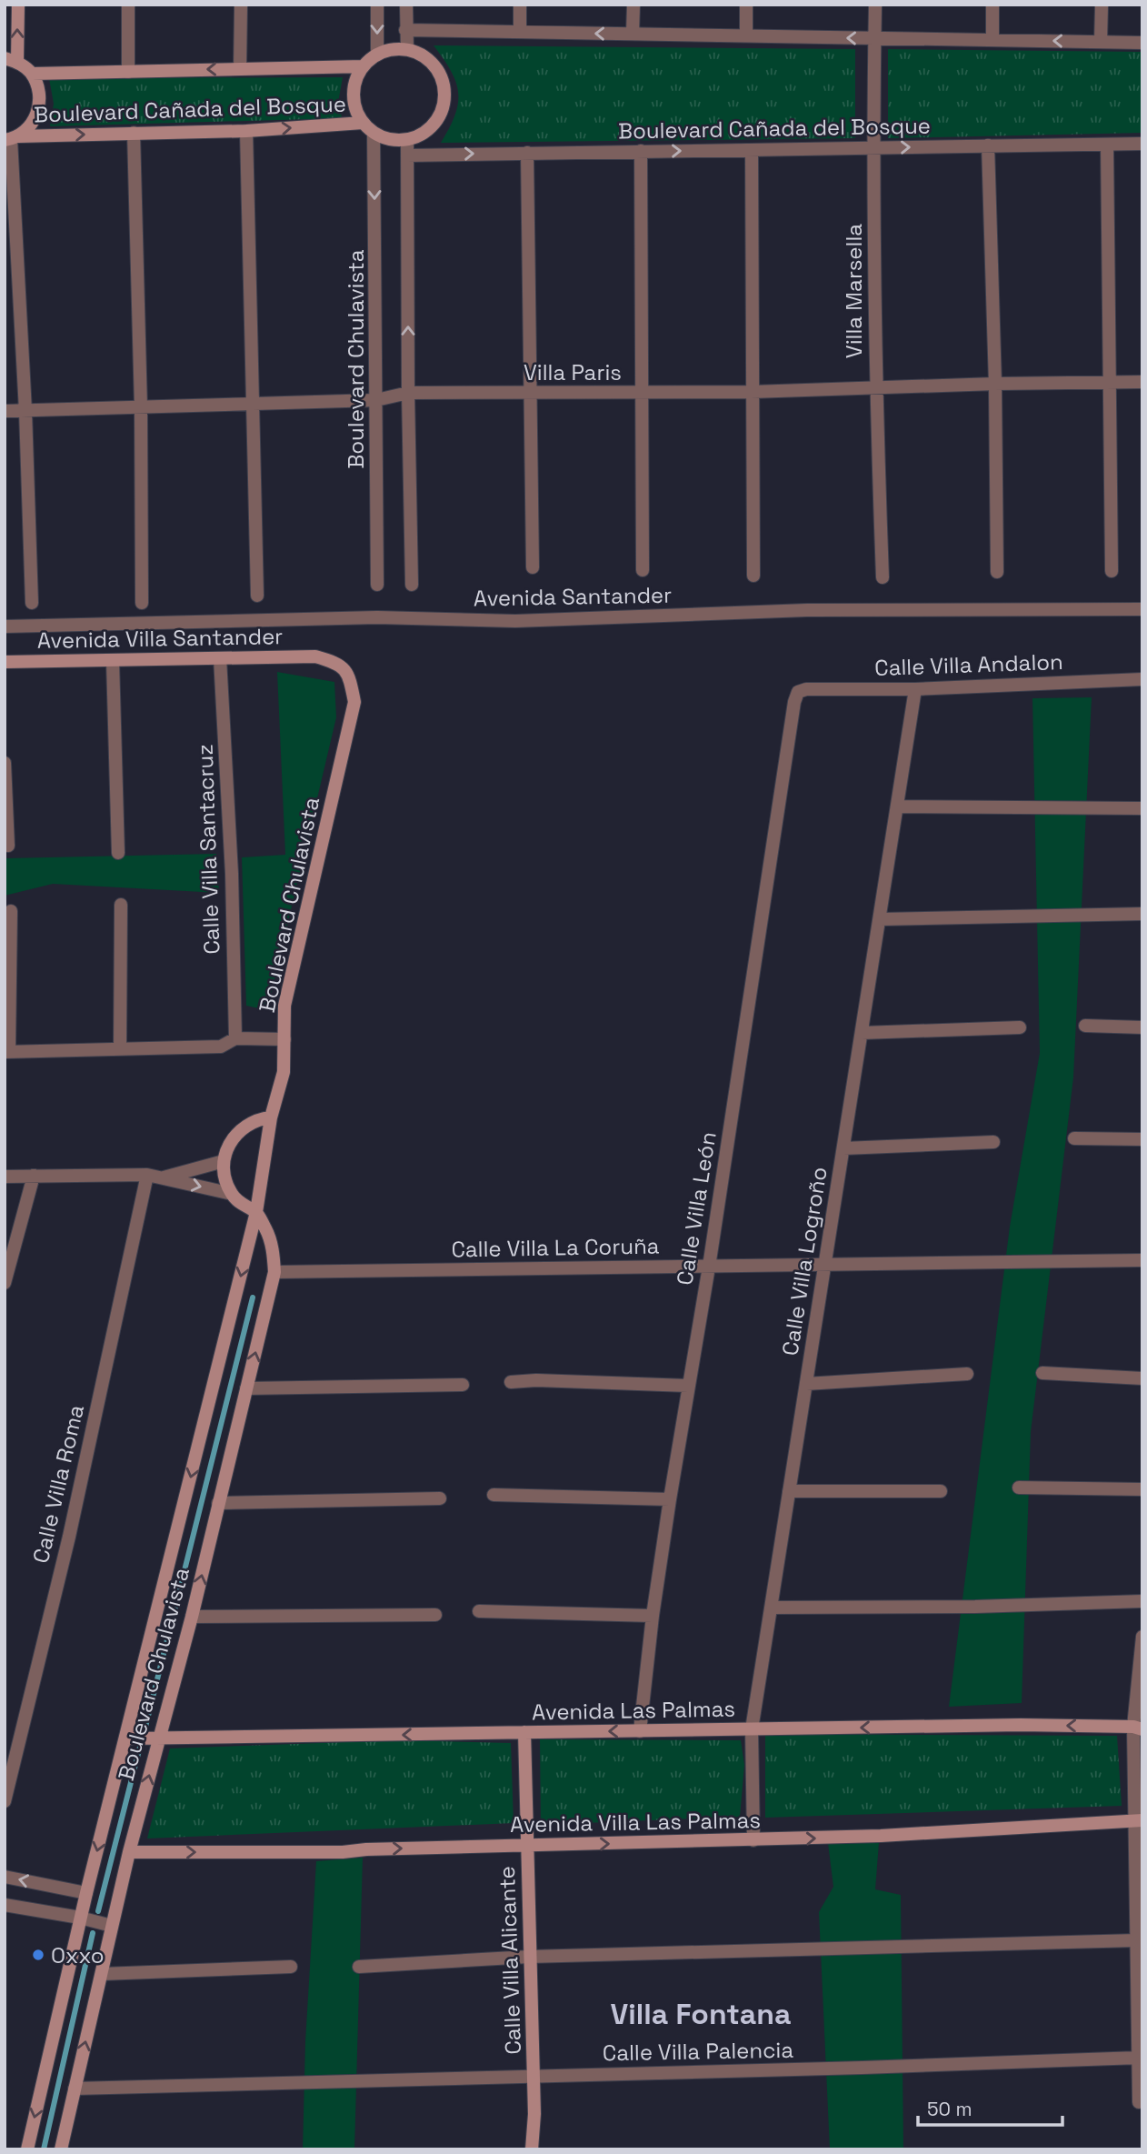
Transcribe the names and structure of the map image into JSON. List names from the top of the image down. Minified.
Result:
{"streets":{"street":["Boulevard Cañada del Bosque","Villa Marsella","Boulevard Chulavista","Villa Paris","Avenida Santander","Avenida Villa Santander","Calle Villa Andalon","Calle Villa Santacruz","Calle Villa León","Calle Villa La Coruña","Calle Villa Logroño","Calle Villa Roma","Avenida Las Palmas","Avenida Villa Las Palmas","Calle Villa Alicante","Calle Villa Palencia"]},"crossings":[["Boulevard Cañada del Bosque","Villa Marsella"],["Boulevard Cañada del Bosque","Boulevard Chulavista"],["Villa Marsella","Villa Paris"],["Boulevard Chulavista","Villa Paris"],["Boulevard Chulavista","Avenida Villa Santander"],["Boulevard Chulavista","Calle Villa La Coruña"],["Boulevard Chulavista","Avenida Las Palmas"],["Boulevard Chulavista","Avenida Villa Las Palmas"],["Boulevard Chulavista","Calle Villa Palencia"],["Avenida Villa Santander","Calle Villa Santacruz"],["Calle Villa Andalon","Calle Villa León"],["Calle Villa Andalon","Calle Villa Logroño"],["Calle Villa León","Calle Villa La Coruña"],["Calle Villa León","Avenida Las Palmas"],["Calle Villa La Coruña","Calle Villa Logroño"],["Calle Villa Logroño","Avenida Las Palmas"],["Calle Villa Logroño","Avenida Villa Las Palmas"],["Avenida Las Palmas","Calle Villa Alicante"],["Avenida Villa Las Palmas","Calle Villa Alicante"],["Calle Villa Alicante","Calle Villa Palencia"]],"one_way":["Avenida Las Palmas"],"districts":["Villa Fontana"],"places":["Oxxo"],"scale_bar":"50 m"}
